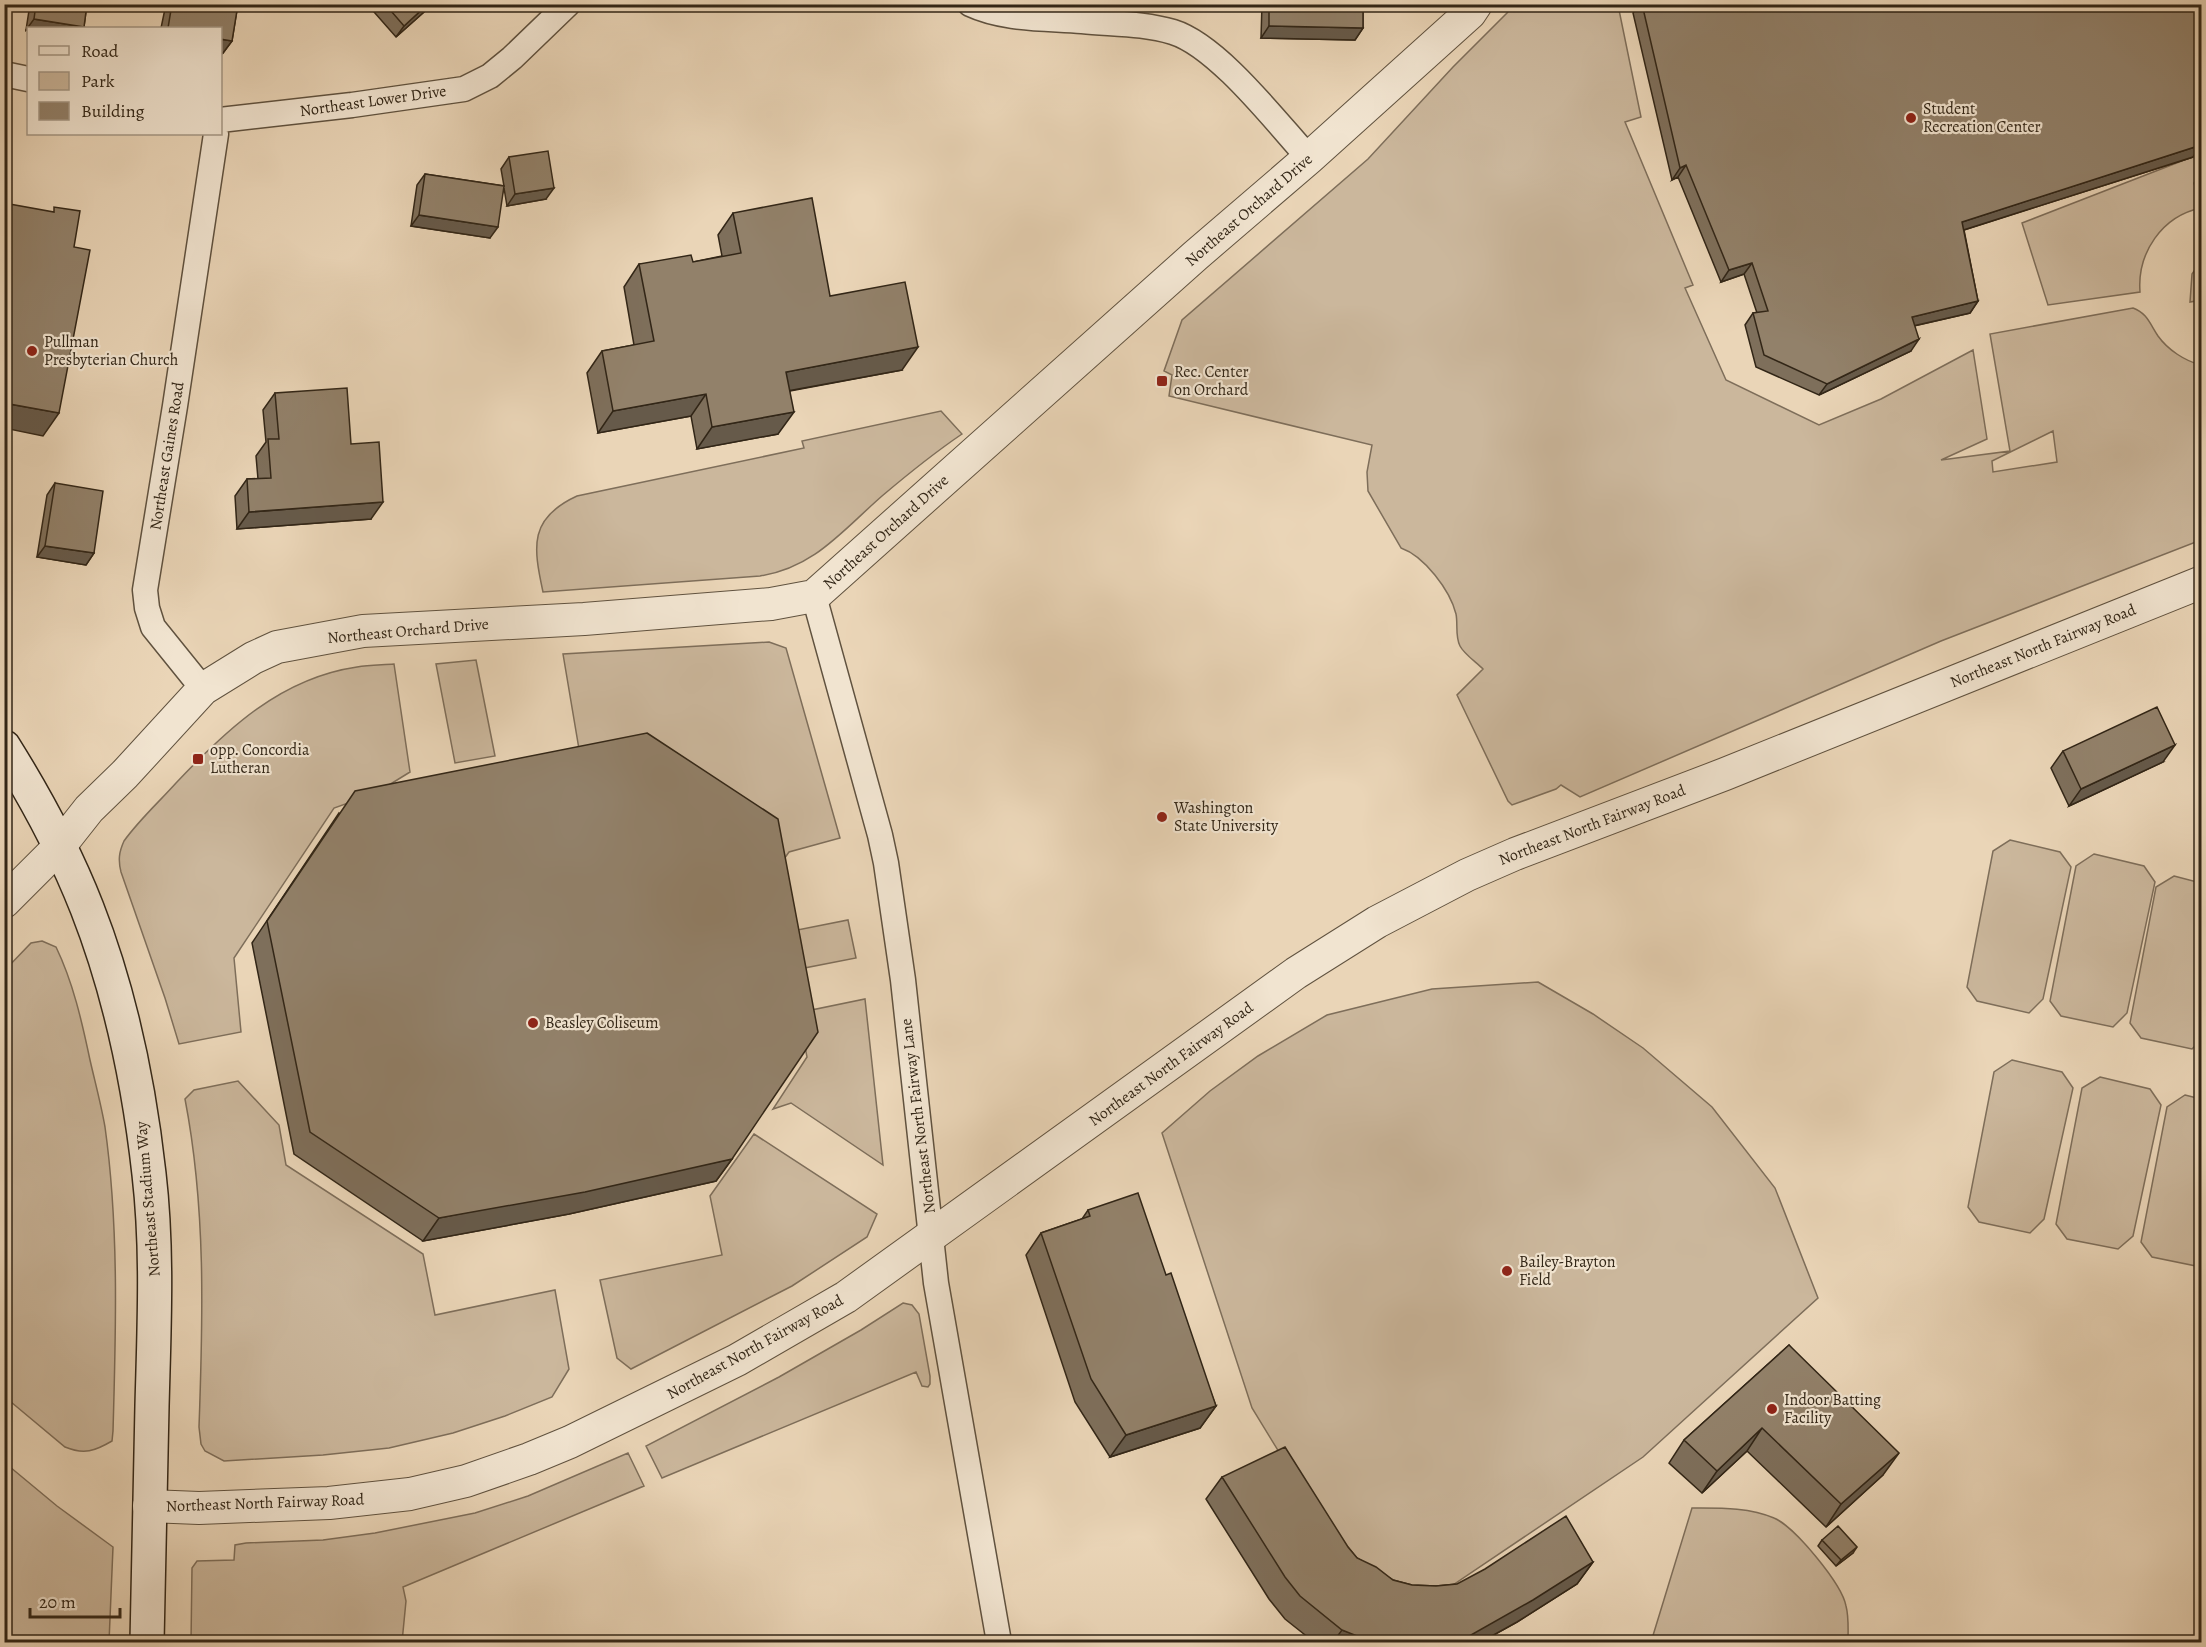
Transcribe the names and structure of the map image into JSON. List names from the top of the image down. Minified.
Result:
{"streets":{"main road":["Northeast Stadium Way"],"street":["Northeast Lower Drive","Northeast Orchard Drive","Northeast Gaines Road","Northeast North Fairway Road","Northeast North Fairway Lane"]},"crossings":[["Northeast Orchard Drive","Northeast Gaines Road"],["Northeast Orchard Drive","Northeast North Fairway Lane"],["Northeast Orchard Drive","Northeast Stadium Way"],["Northeast North Fairway Road","Northeast North Fairway Lane"],["Northeast North Fairway Road","Northeast Stadium Way"]],"places":{"other":["Student Recreation Center","Pullman Presbyterian Church","Washington State University","Beasley Coliseum","Bailey-Brayton Field","Indoor Batting Facility"],"transit":["Rec. Center on Orchard","opp. Concordia Lutheran"]},"legend":["Road","Park","Building"],"scale_bar":"20 m"}
